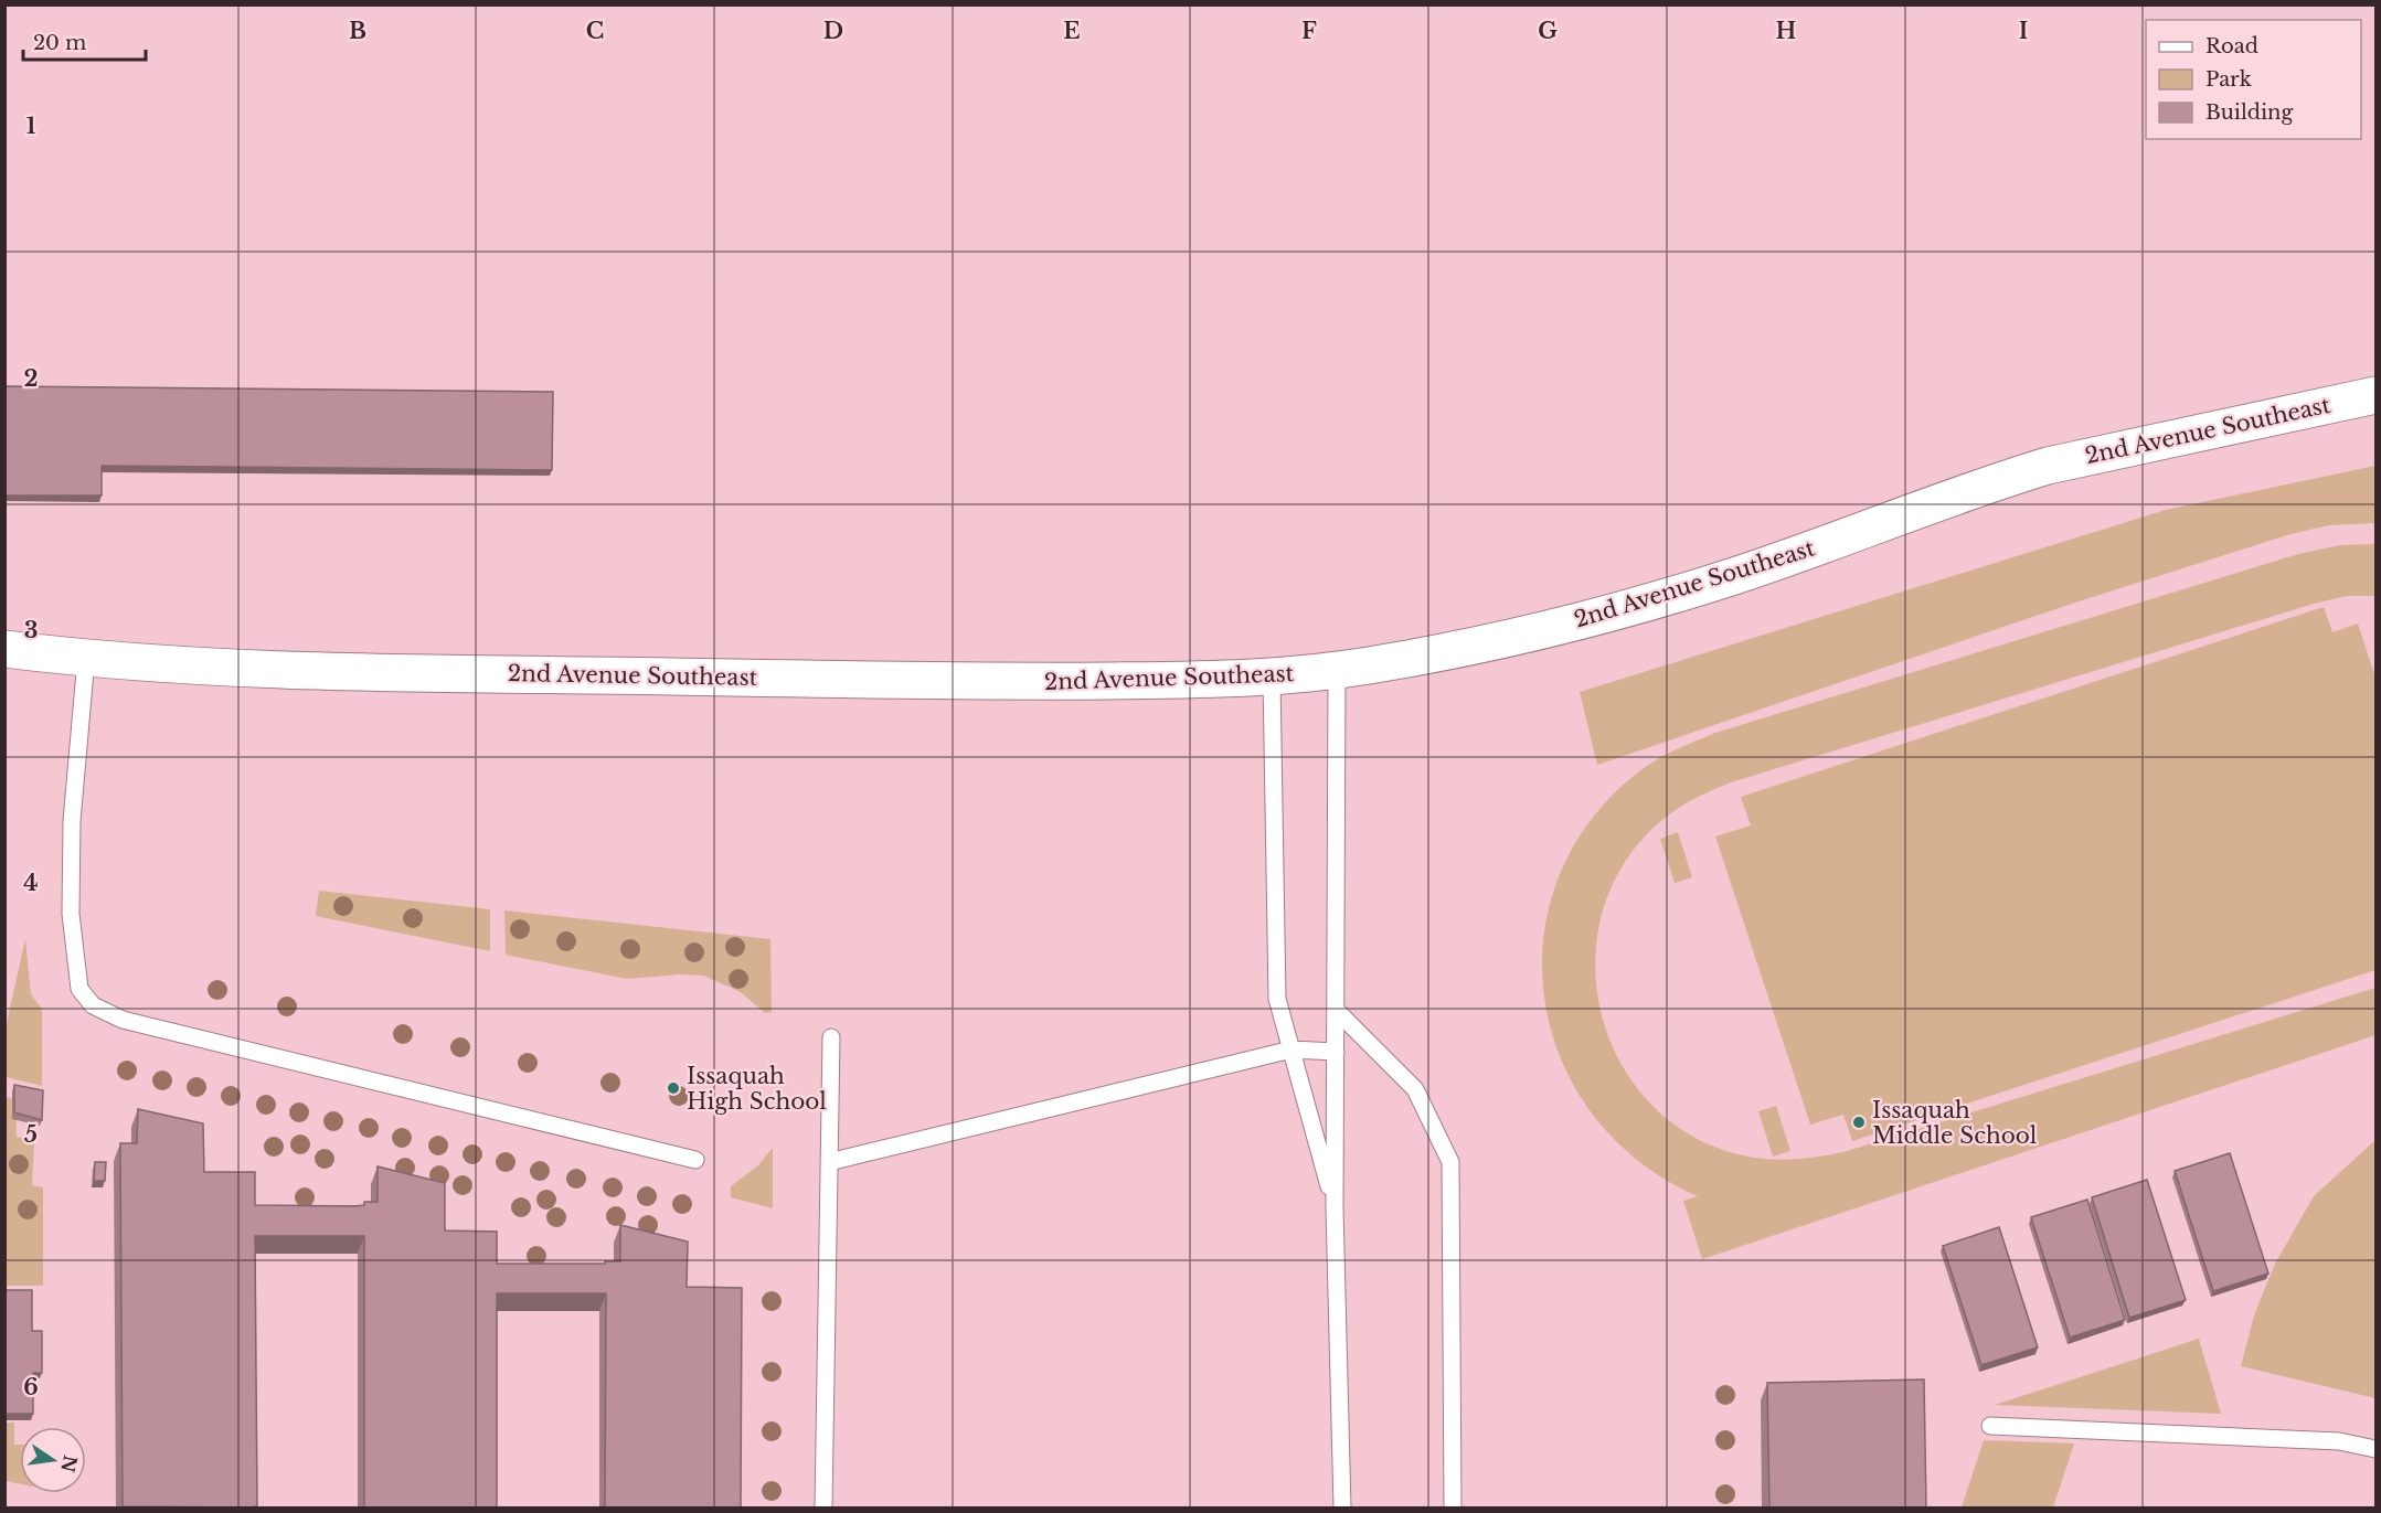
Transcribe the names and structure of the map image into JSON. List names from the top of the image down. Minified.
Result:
{"streets":{"street":["2nd Avenue Southeast"]},"places":["Issaquah High School","Issaquah Middle School"],"legend":["Road","Park","Building"],"scale_bar":"20 m","north":"right","grid":{"columns":["B","C","D","E","F","G","H","I"],"rows":["1","2","3","4","5","6"]}}
